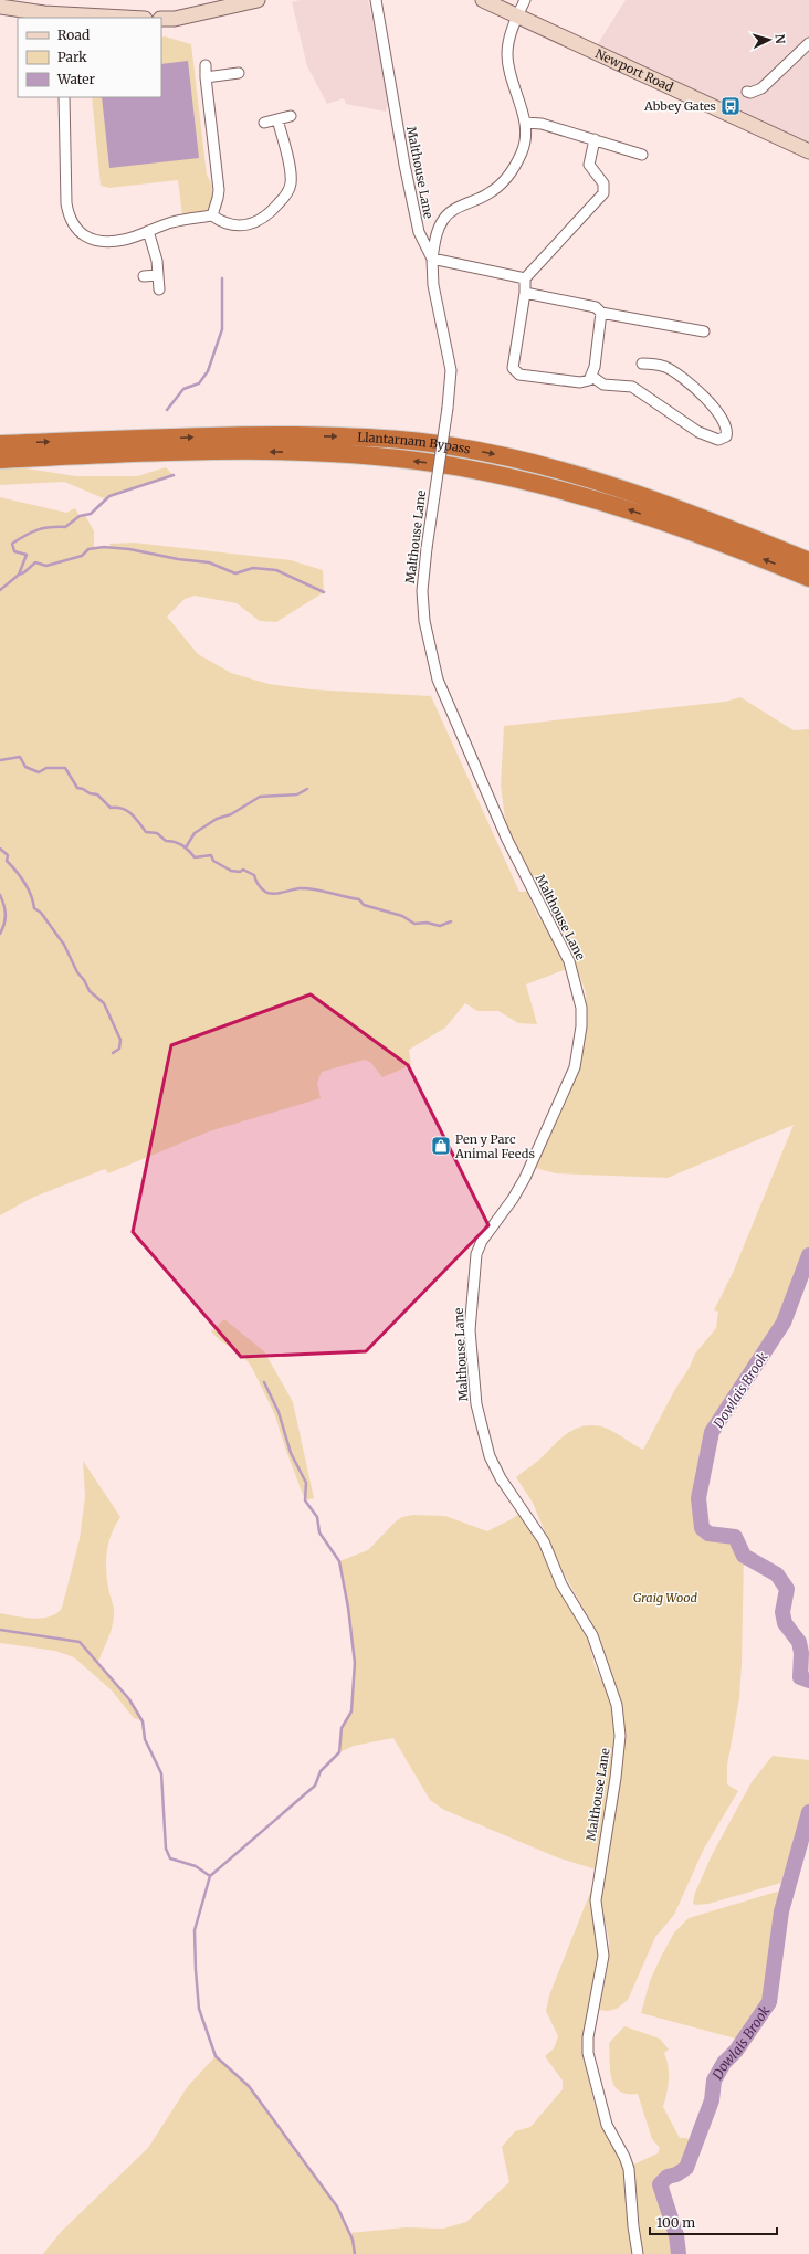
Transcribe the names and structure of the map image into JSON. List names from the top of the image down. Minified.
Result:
{"streets":{"highway":["Llantarnam Bypass"],"street":["Newport Road","Malthouse Lane"]},"water":["Dowlais Brook"],"parks":["Graig Wood"],"places":{"bus stop":["Abbey Gates"],"shop":["Pen y Parc Animal Feeds"]},"legend":["Road","Park","Water"],"scale_bar":"100 m","north":"right"}
